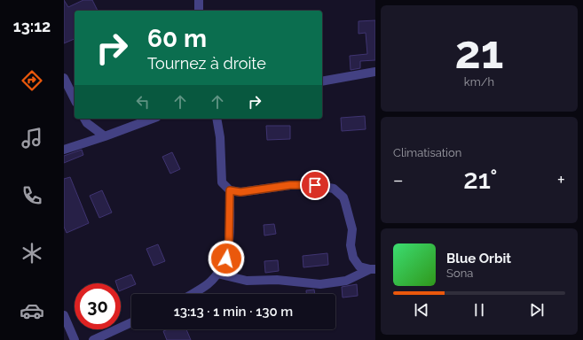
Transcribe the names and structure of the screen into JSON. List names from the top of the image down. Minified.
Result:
{"page":{"tabs":"13:12","tile":[["21","km/h"],"Climatisation"],"turn":["60 m","Tournez à droite"],"heat":["−","21°","+"],"song":["Blue Orbit","Sona"],"limit":"30","trip":"13:13 · 1 min · 130 m"}}
